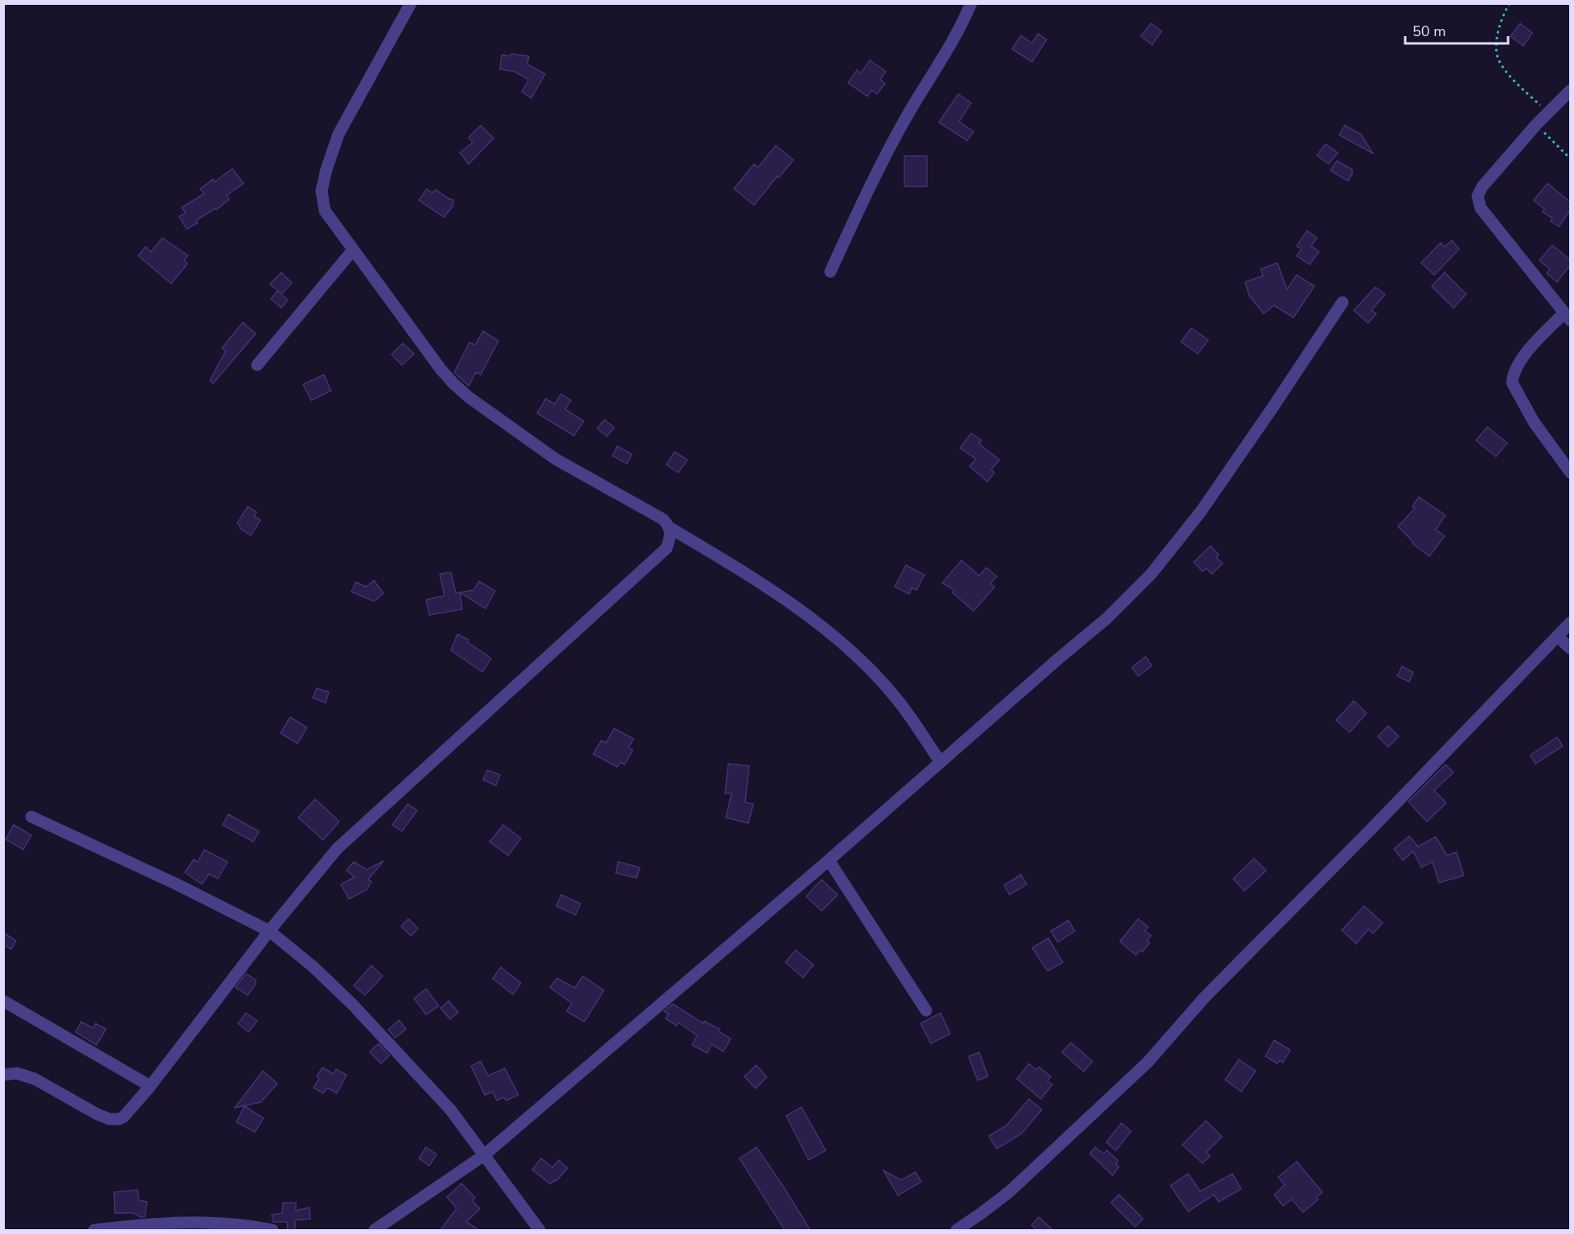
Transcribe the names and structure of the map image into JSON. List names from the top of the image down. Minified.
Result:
{"scale_bar":"50 m"}
